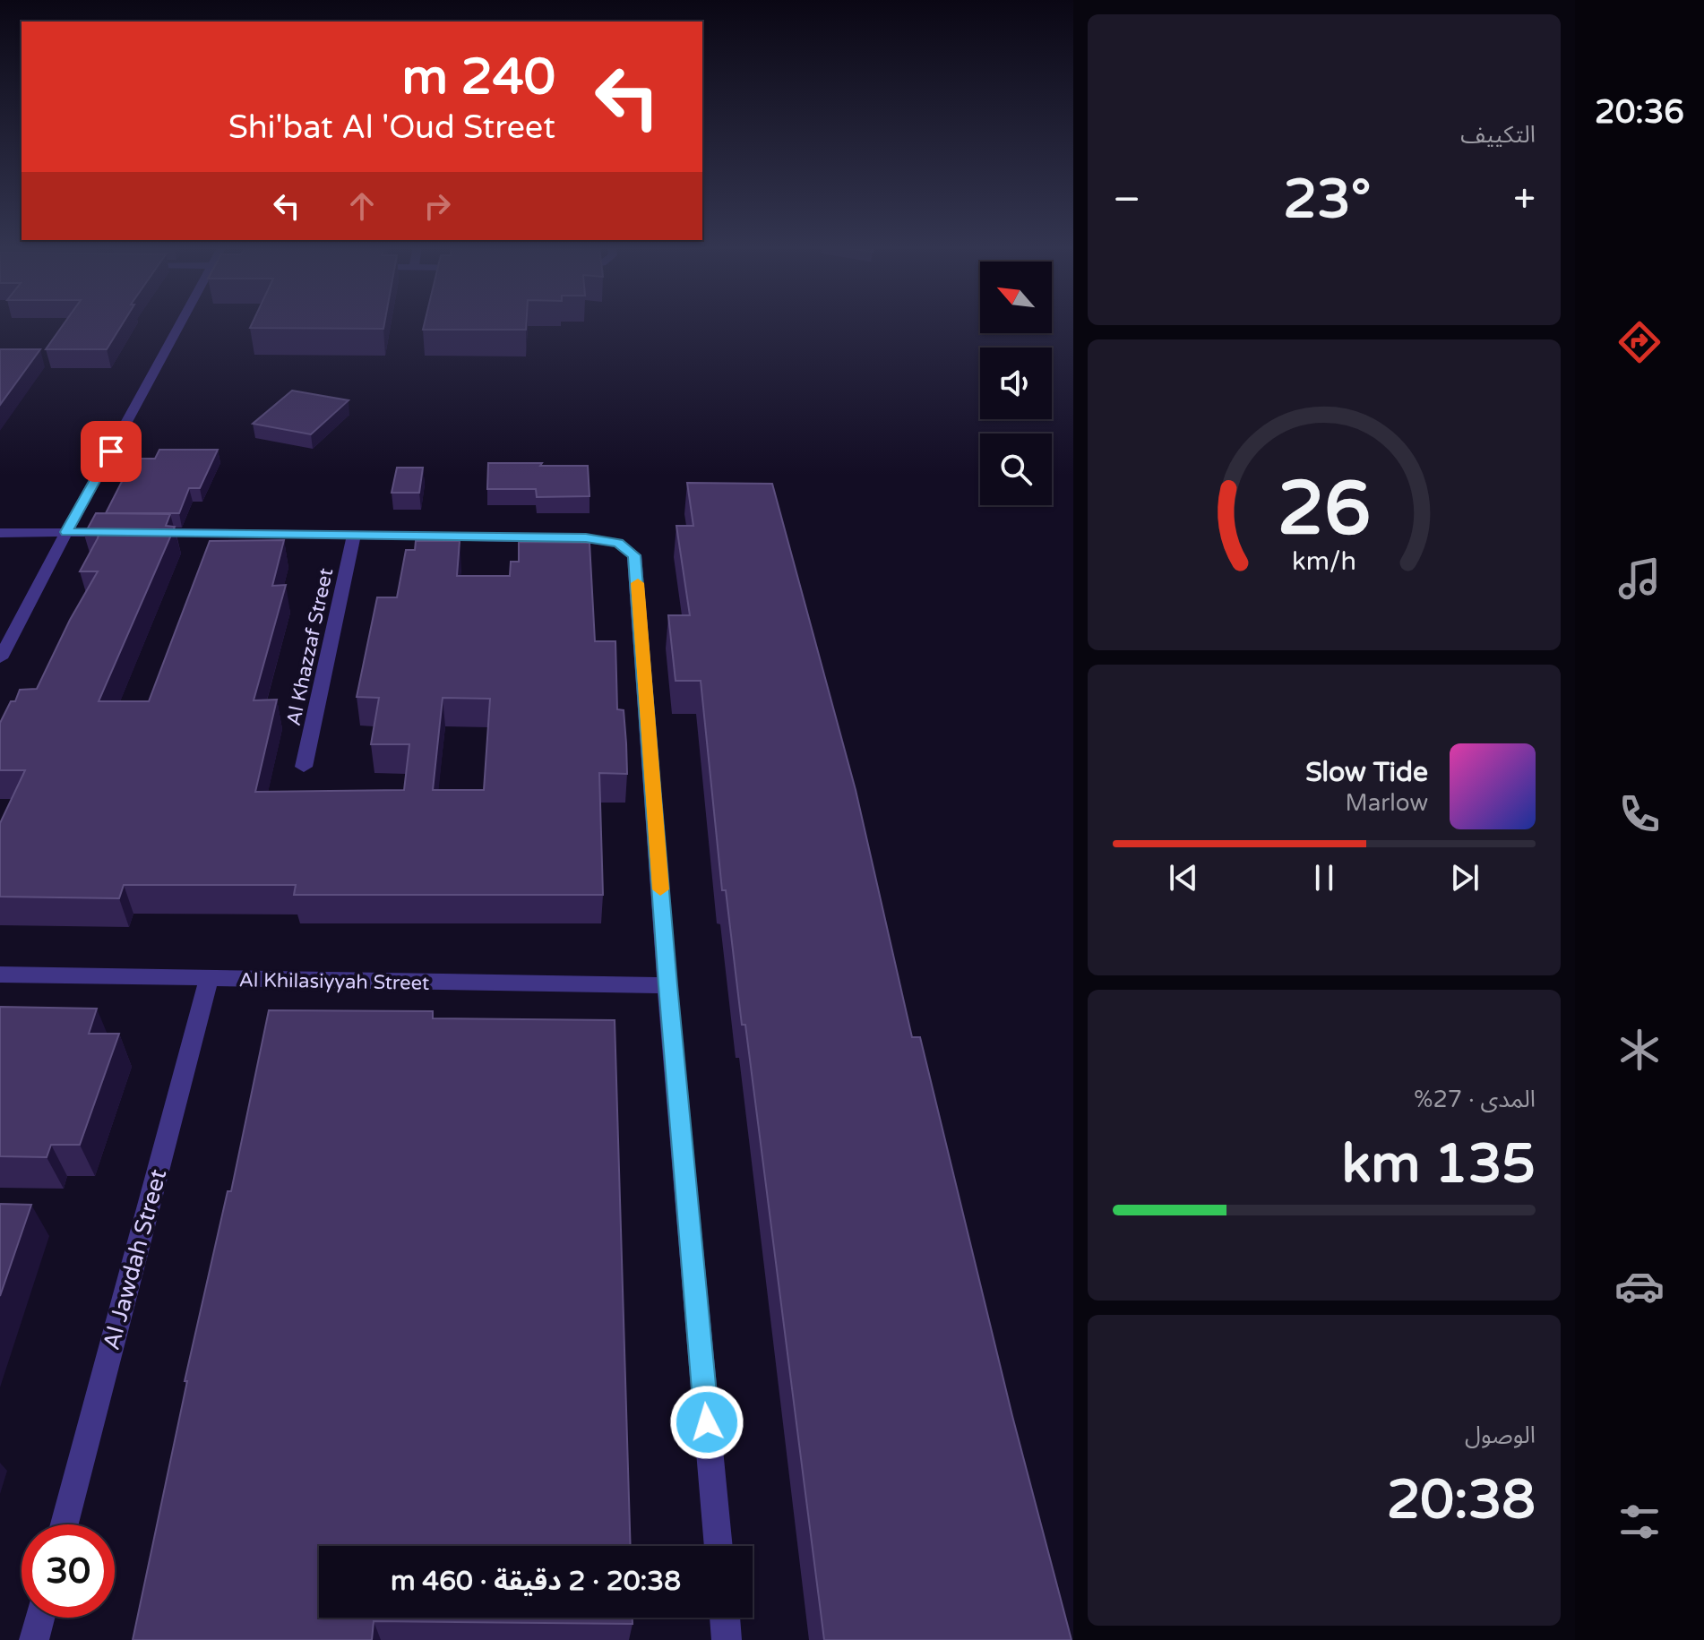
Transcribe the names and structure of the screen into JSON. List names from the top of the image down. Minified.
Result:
{"streets":{"street":["Al Khazzaf Street","Al Khilasiyyah Street","Al Jawdah Street"]},"crossings":[["Al Khilasiyyah Street","Al Jawdah Street"]],"north":"top left","page":{"tabs":"20:36","tile":["التكييف",["المدى · 27%","135 km"],["الوصول","20:38"]],"turn":["240 m","Shi'bat Al 'Oud Street"],"heat":["−","23°","+"],"song":["Slow Tide","Marlow"],"limit":"30","trip":"20:38 · 2 دقيقة · 460 m","gauge":["26","km/h"]}}
